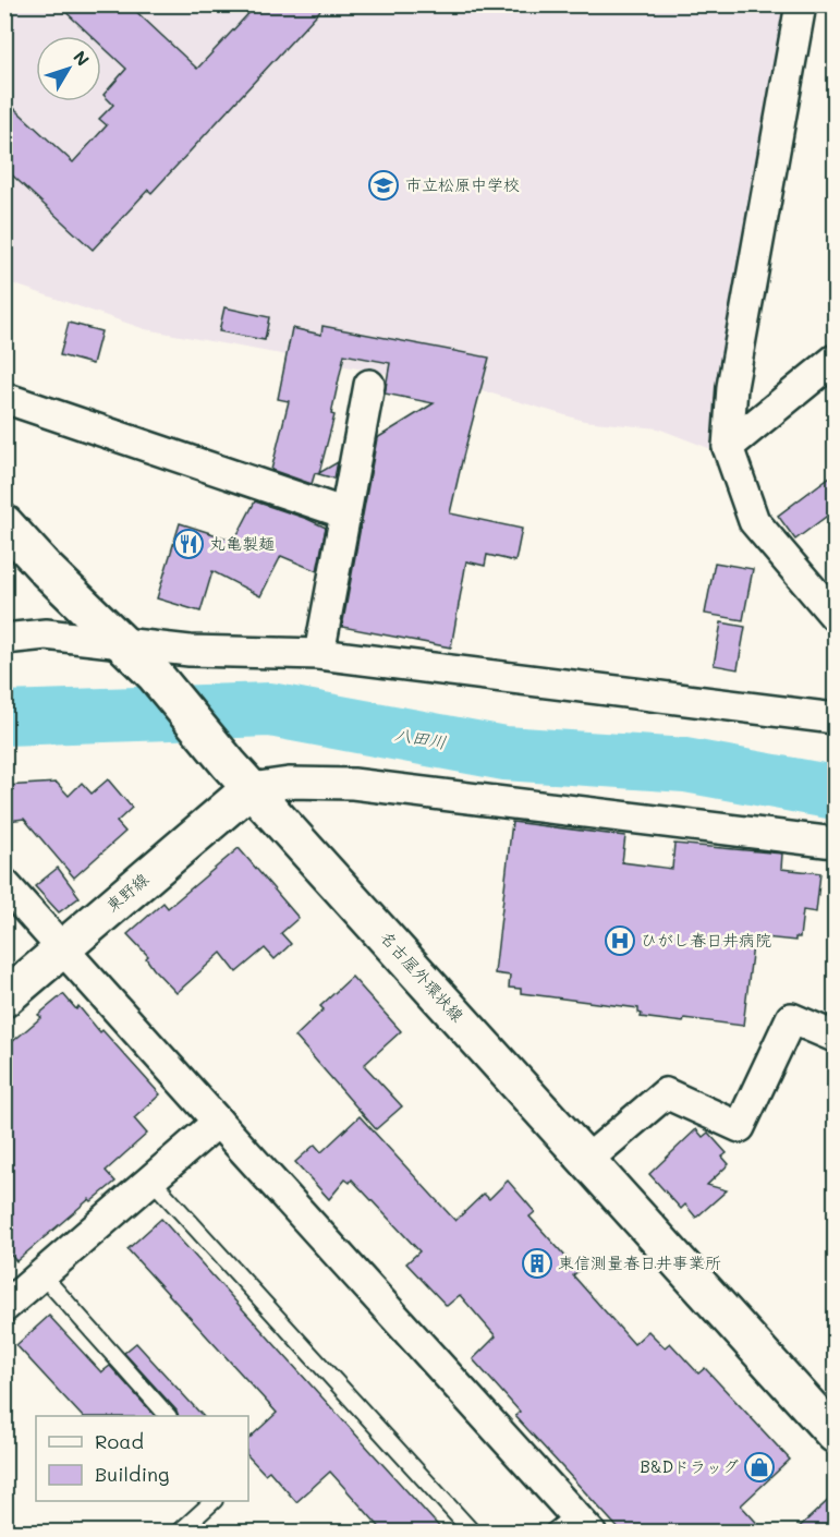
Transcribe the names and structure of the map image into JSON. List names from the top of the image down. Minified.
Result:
{"streets":{"main road":["東野線","名古屋外環状線"]},"crossings":[["東野線","名古屋外環状線"]],"water":["八田川"],"places":{"school or university":["市立松原中学校"],"restaurant":["丸亀製麺"],"hospital":["ひがし春日井病院"],"building":["東信測量春日井事業所"],"shop":["B&Dドラッグ"]},"legend":["Road","Building"],"north":"top right"}
